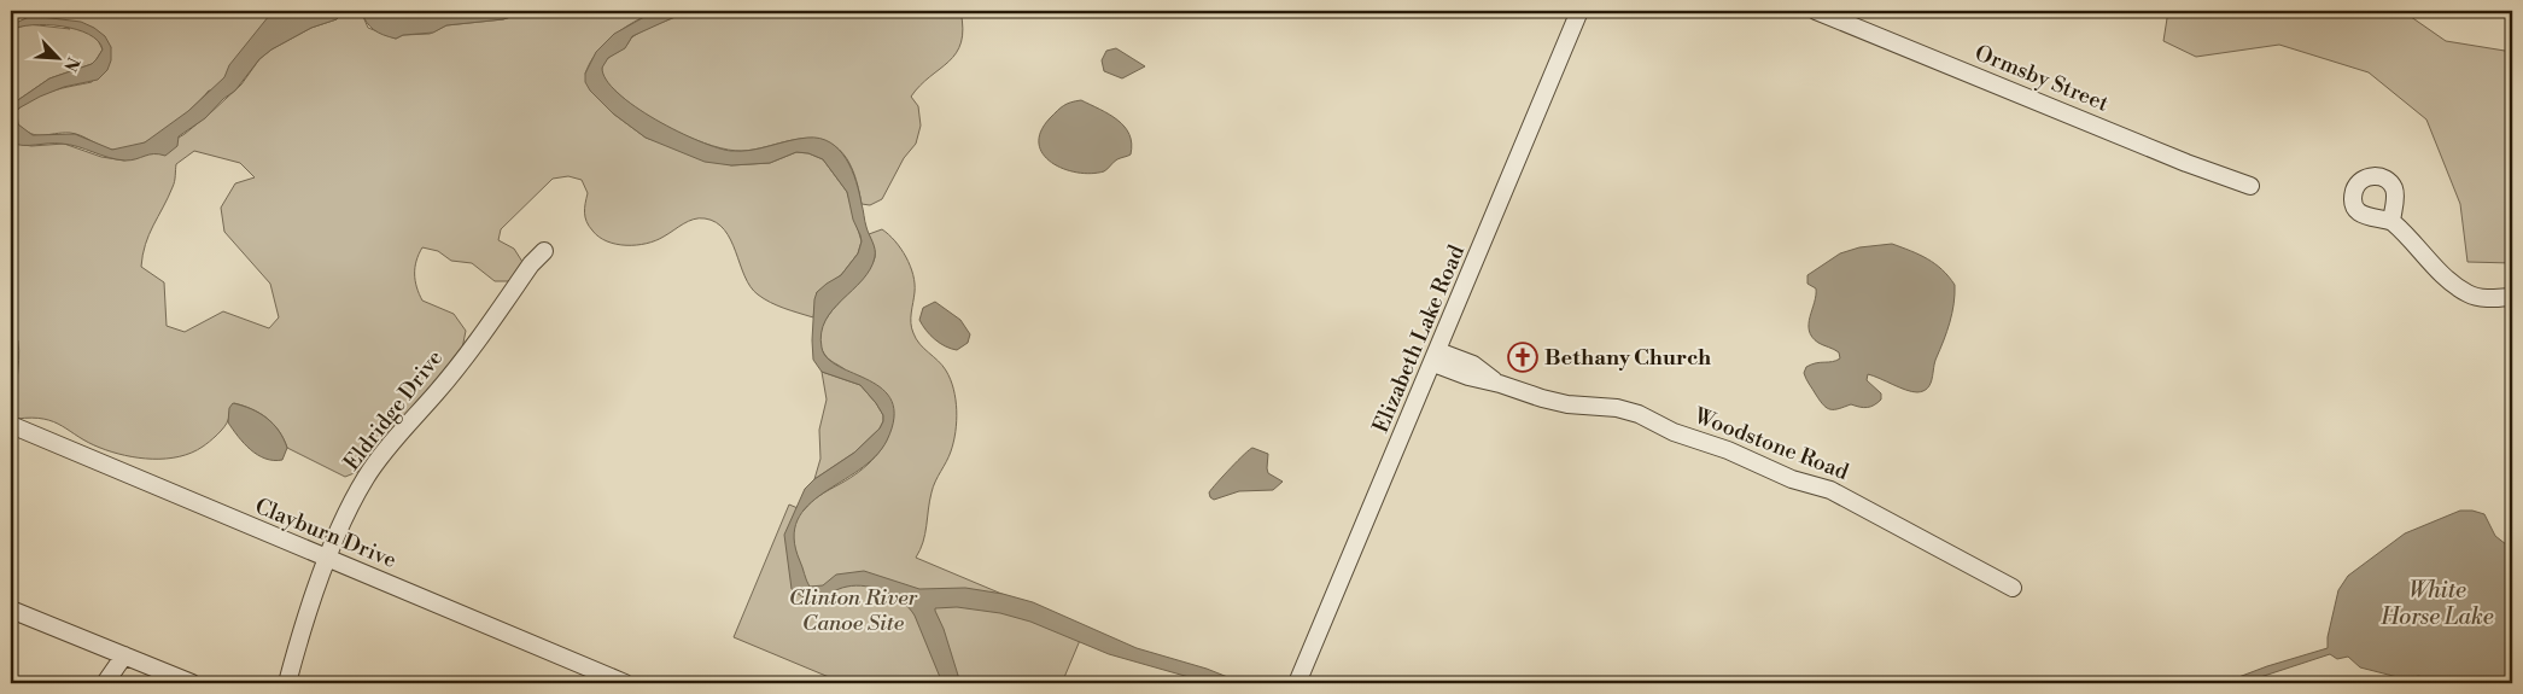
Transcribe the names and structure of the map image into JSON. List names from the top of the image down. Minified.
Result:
{"streets":{"street":["Ormsby Street","Elizabeth Lake Road","Eldridge Drive","Woodstone Road","Clayburn Drive"]},"crossings":[["Elizabeth Lake Road","Woodstone Road"],["Eldridge Drive","Clayburn Drive"]],"water":["White Horse Lake"],"parks":["Clinton River Canoe Site"],"places":{"church":["Bethany Church"]},"north":"bottom right"}
